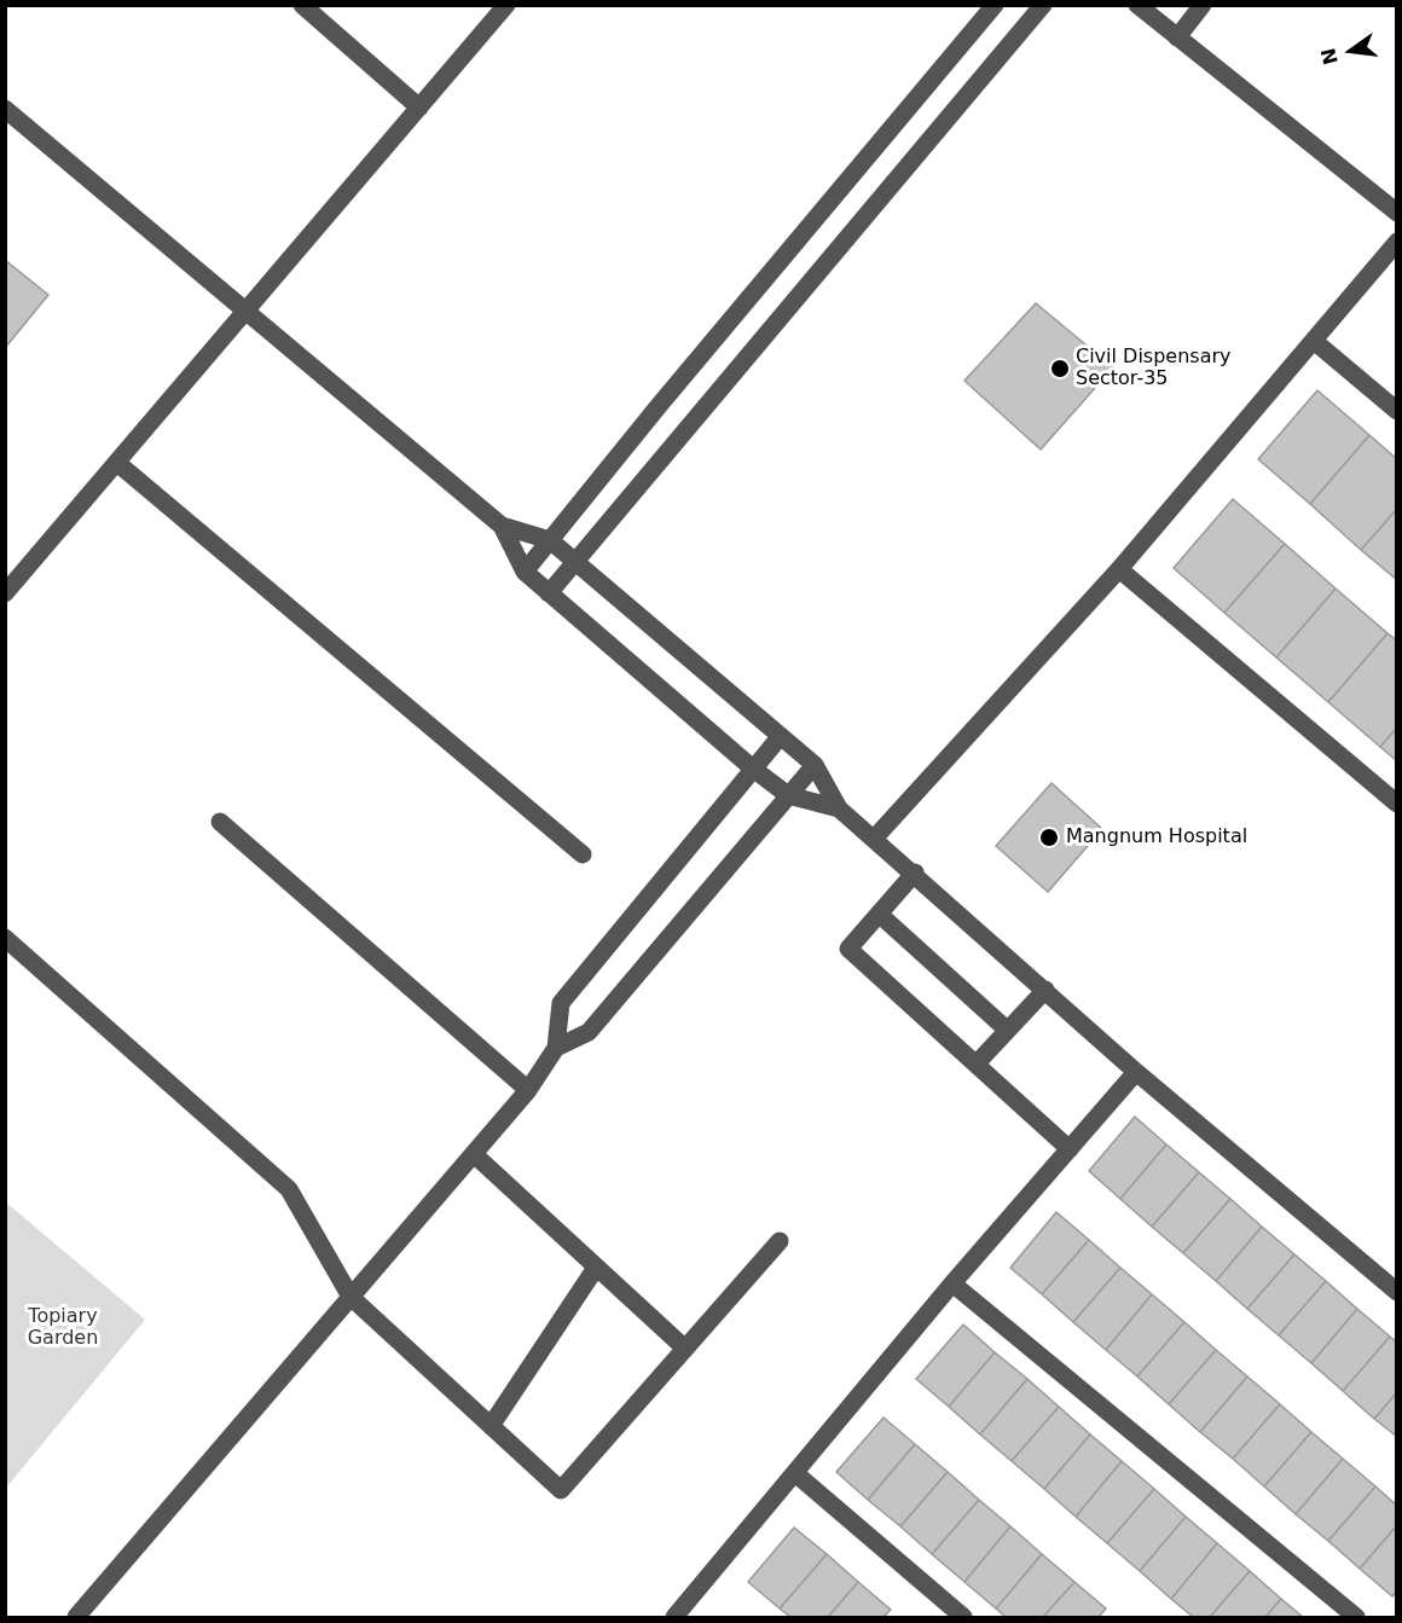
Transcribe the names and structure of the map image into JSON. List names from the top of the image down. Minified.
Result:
{"parks":["Topiary Garden"],"places":["Civil Dispensary Sector-35","Mangnum Hospital"],"north":"left"}
